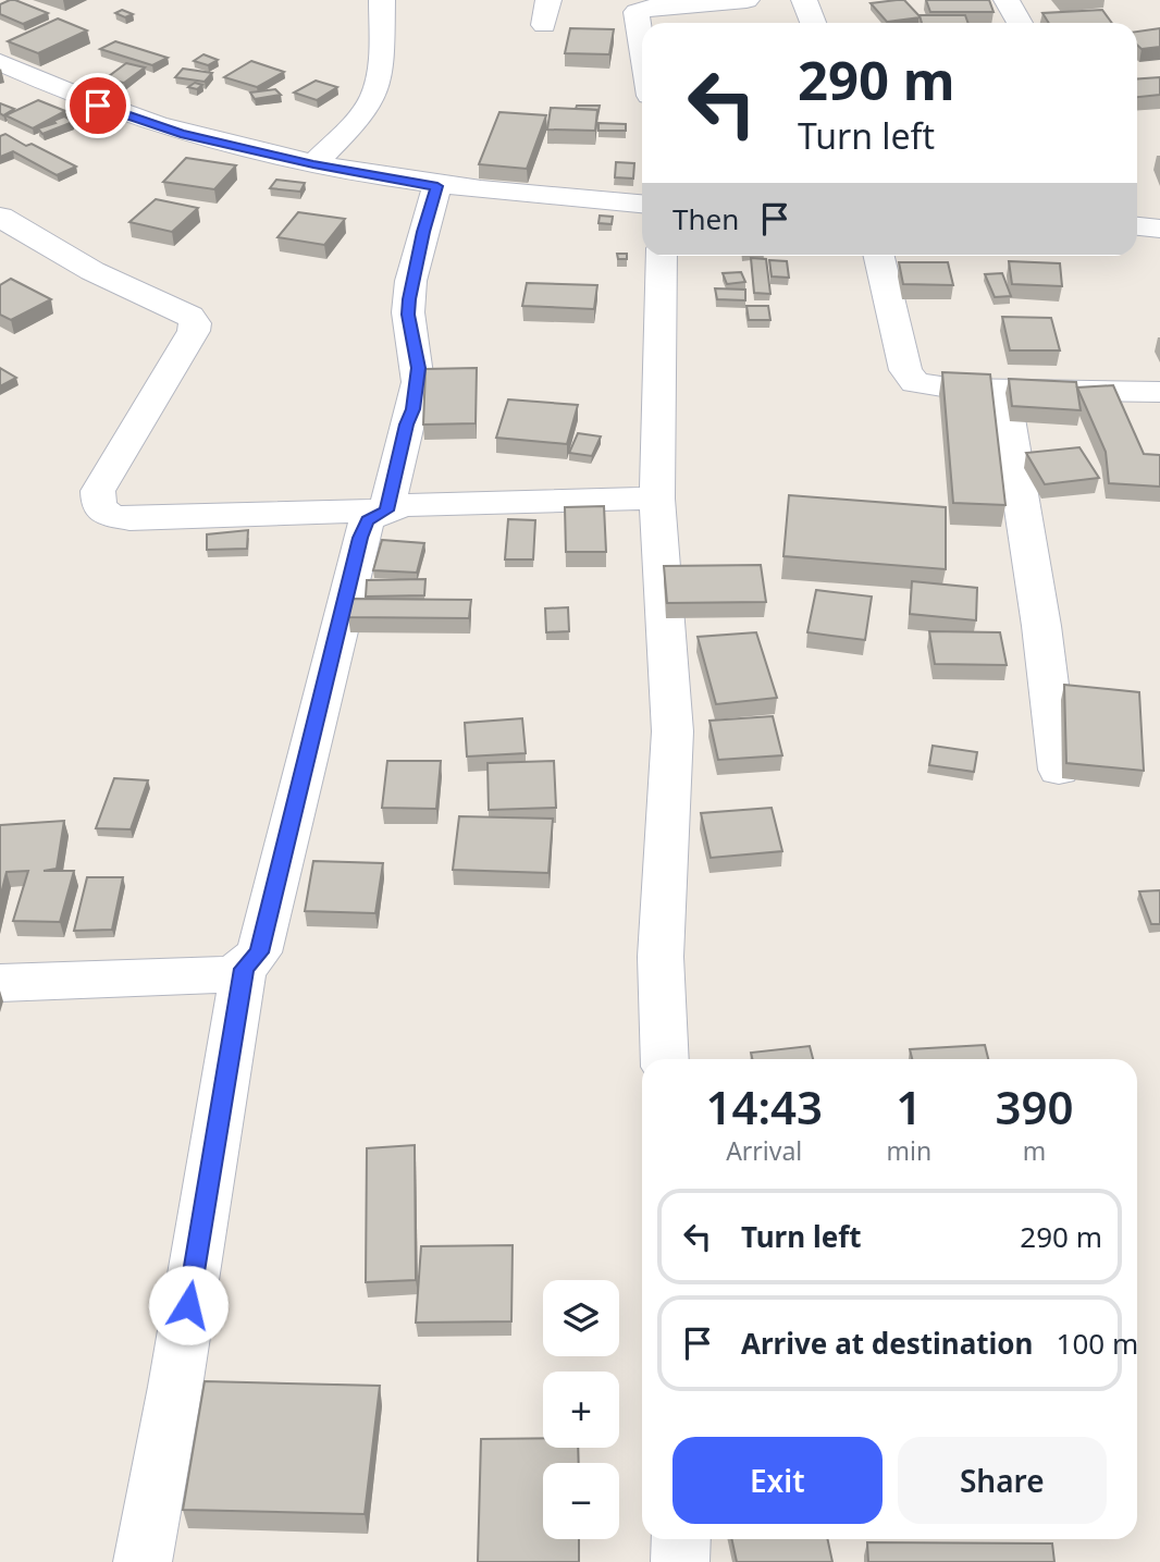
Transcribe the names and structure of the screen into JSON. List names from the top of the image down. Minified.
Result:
{"page":{"turn":["290 m","Turn left"],"then":"Then","eta":["14:43","Arrival","1","min","390","m"],"list":[{"name":"Turn left","value":"290 m"},{"name":"Arrive at destination","value":"100 m"}],"map_buttons":["+","−"],"buttons":["Exit","Share"]}}
